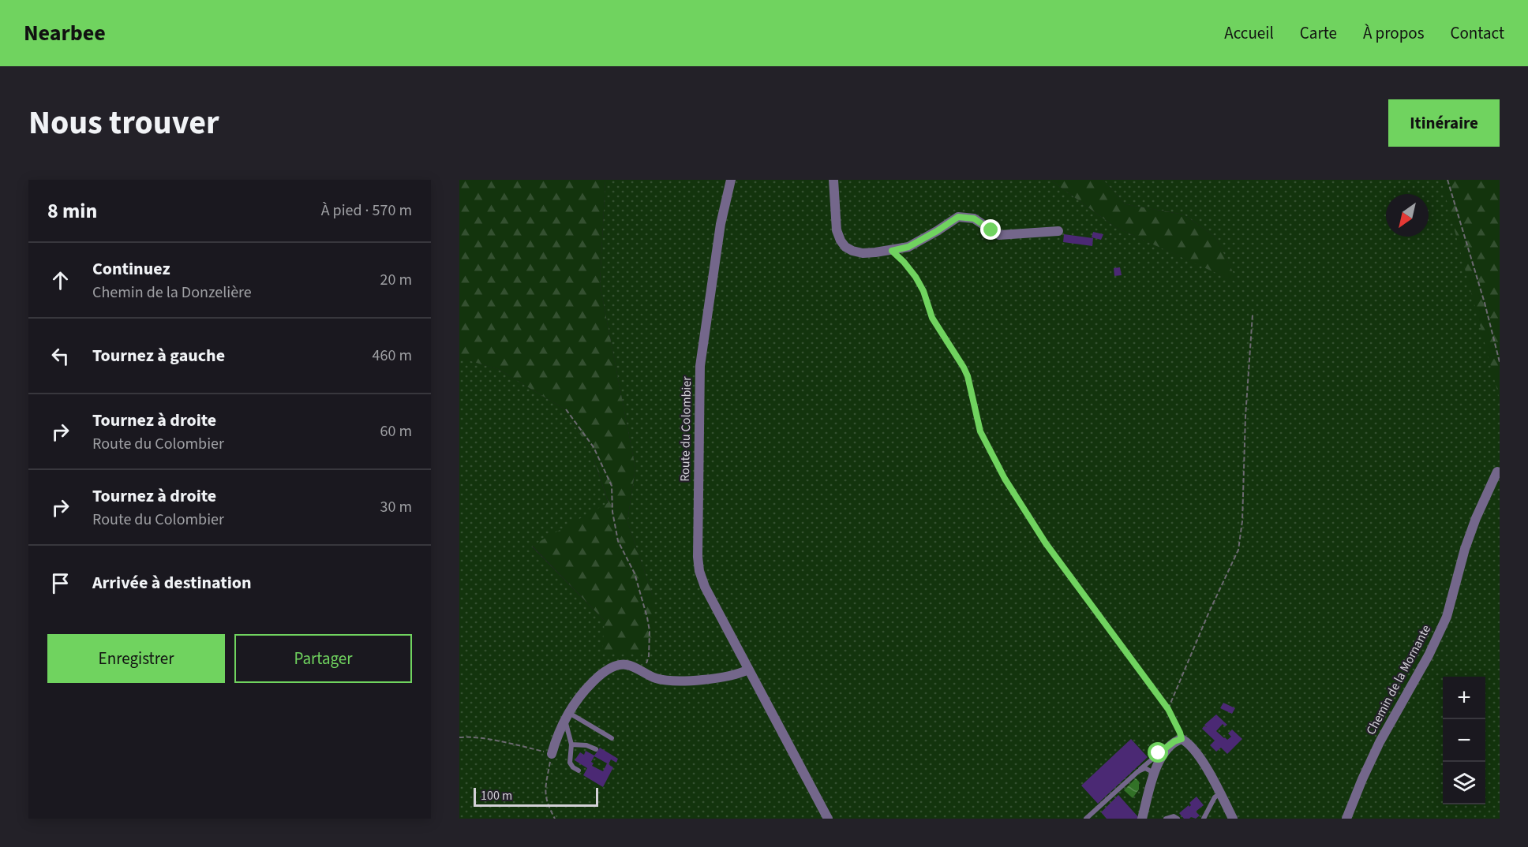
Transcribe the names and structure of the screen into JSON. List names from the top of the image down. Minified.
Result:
{"streets":{"street":["Route du Colombier","Chemin de la Mornante"]},"scale_bar":"100 m","north":"bottom left","page":{"header":"Nearbee","nav":["Accueil","Carte","À propos","Contact"],"title":"Nous trouver","buttons":["Itinéraire",["Enregistrer","Partager"]],"heading":["8 min","À pied · 570 m"],"list":[["Continuez","Chemin de la Donzelière","20 m"],["Tournez à gauche","460 m"],["Tournez à droite","Route du Colombier","60 m"],["Tournez à droite","Route du Colombier","30 m"],"Arrivée à destination"],"map_buttons":["+","−"],"scale":"100 m"}}
